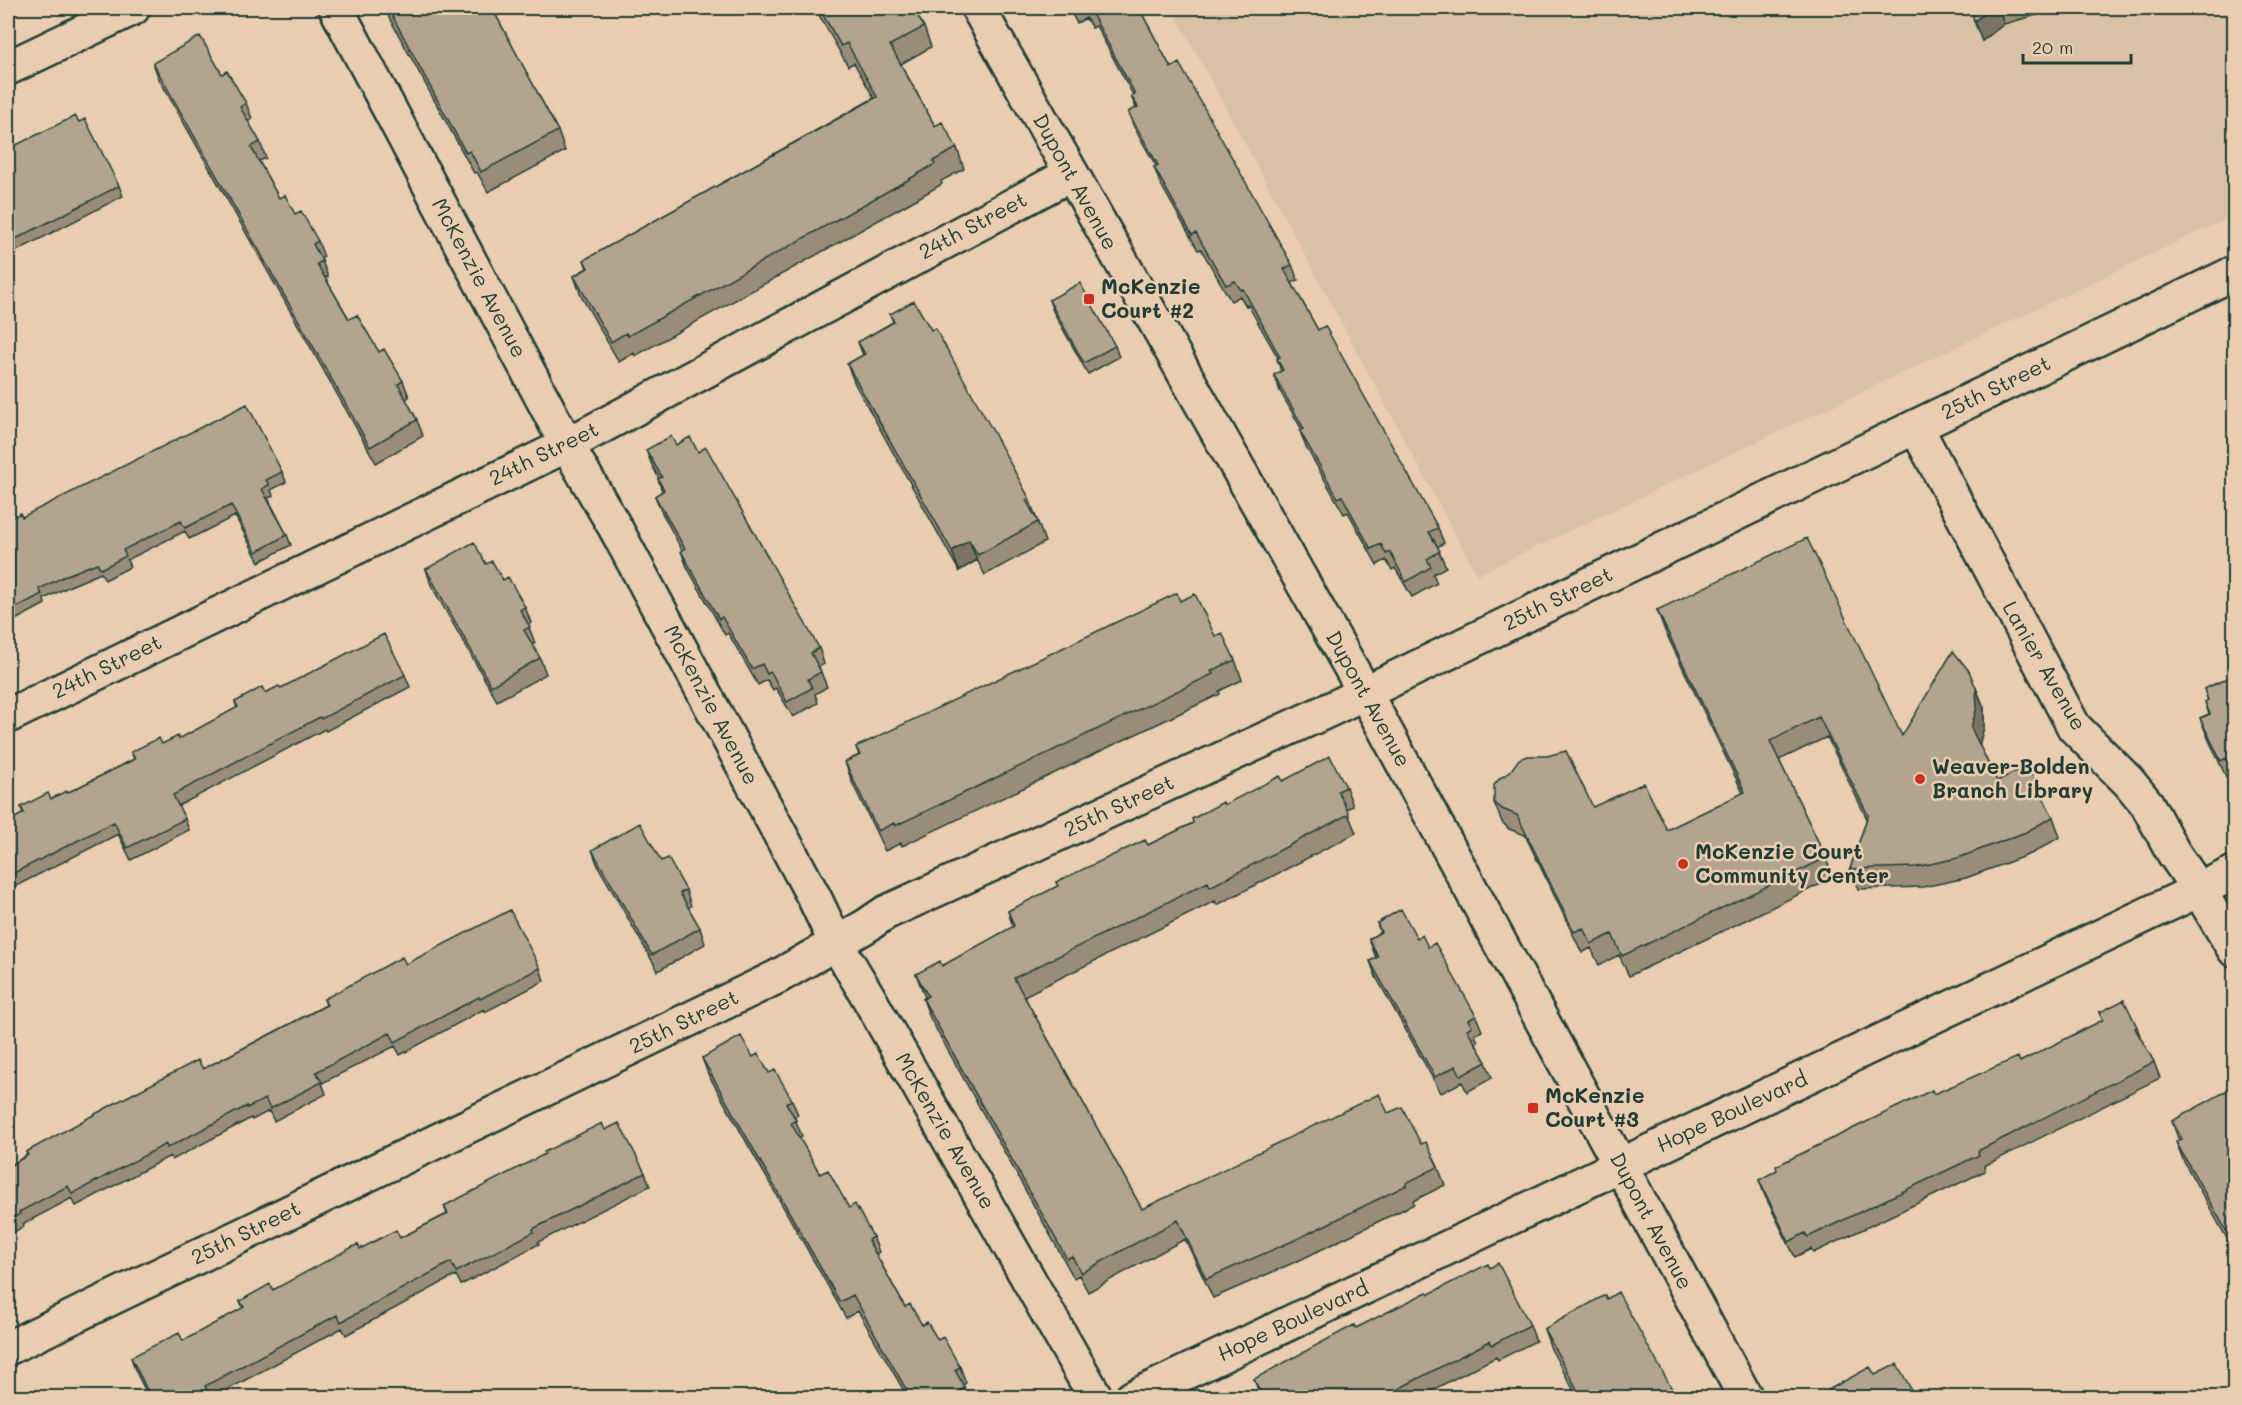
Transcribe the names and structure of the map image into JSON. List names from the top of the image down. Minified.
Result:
{"streets":{"street":["Dupont Avenue","24th Street","McKenzie Avenue","25th Street","Lanier Avenue","Hope Boulevard"]},"crossings":[["Dupont Avenue","24th Street"],["Dupont Avenue","25th Street"],["Dupont Avenue","Hope Boulevard"],["24th Street","McKenzie Avenue"],["McKenzie Avenue","25th Street"],["25th Street","Lanier Avenue"],["Lanier Avenue","Hope Boulevard"]],"places":{"transit":["McKenzie Court #2","McKenzie Court #3"],"other":["Weaver-Bolden Branch Library","McKenzie Court Community Center"]},"scale_bar":"20 m"}
